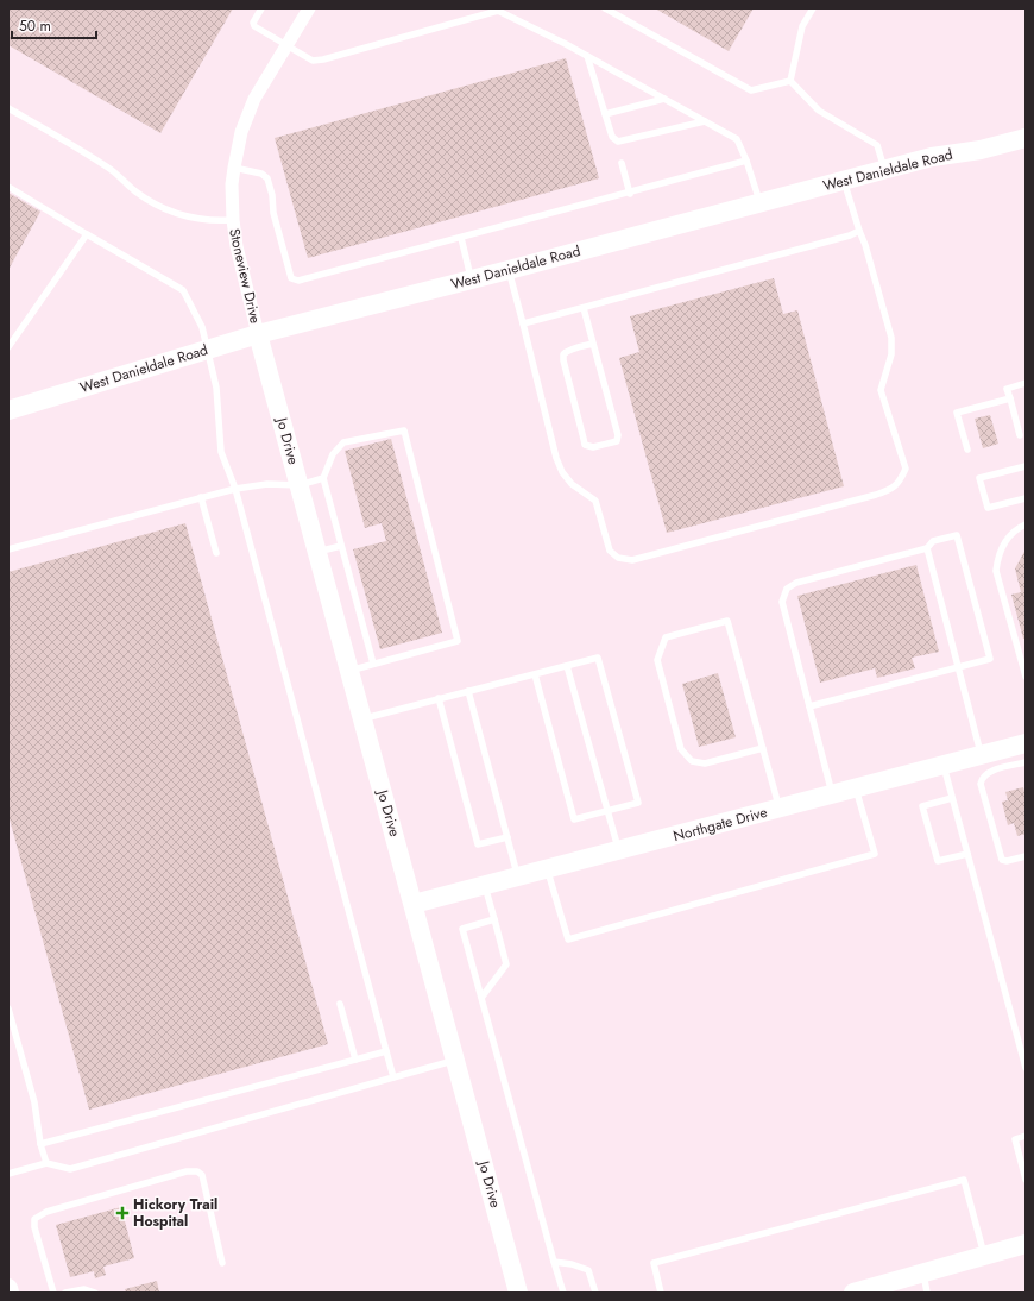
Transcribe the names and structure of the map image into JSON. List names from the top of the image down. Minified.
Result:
{"streets":{"street":["West Danieldale Road","Stoneview Drive","Jo Drive","Northgate Drive"]},"crossings":[["West Danieldale Road","Stoneview Drive"],["West Danieldale Road","Jo Drive"],["Stoneview Drive","Jo Drive"],["Jo Drive","Northgate Drive"]],"places":{"health":["Hickory Trail Hospital"]},"scale_bar":"50 m"}
